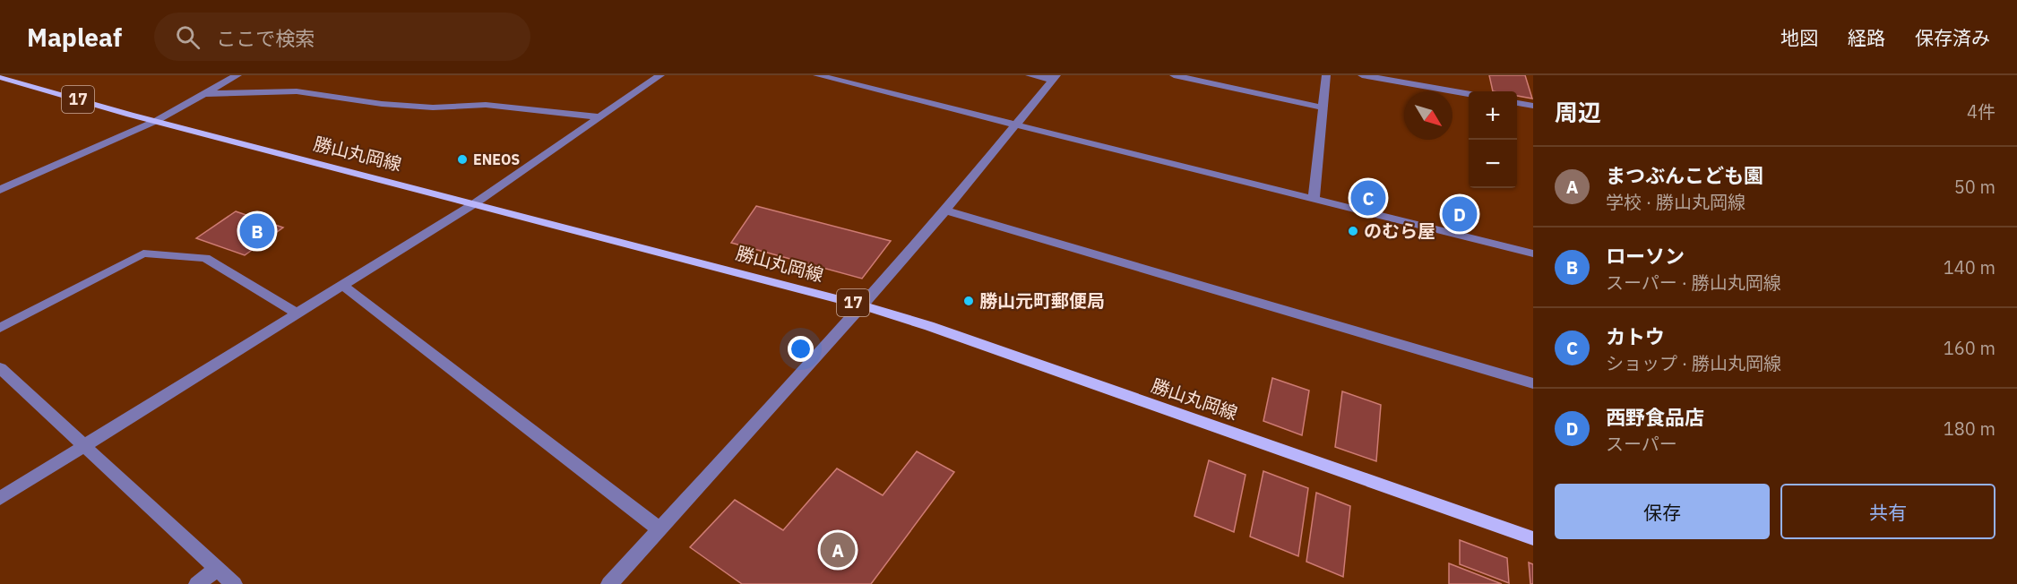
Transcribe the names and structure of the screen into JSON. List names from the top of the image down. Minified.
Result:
{"streets":{"main road":["17","勝山丸岡線"]},"places":["ENEOS","のむら屋","勝山元町郵便局"],"north":"bottom right","page":{"header":"Mapleaf","search":"ここで検索","nav":["地図","経路","保存済み"],"heading":["周辺","4件"],"map_buttons":["+","−"],"list":[{"mark":"A","name":"まつぶんこども園","note":"学校 · 勝山丸岡線","value":"50 m"},{"mark":"B","name":"ローソン","note":"スーパー · 勝山丸岡線","value":"140 m"},{"mark":"C","name":"カトウ","note":"ショップ · 勝山丸岡線","value":"160 m"},{"mark":"D","name":"西野食品店","note":"スーパー","value":"180 m"}],"pins":["C","D","B","A"],"buttons":["保存","共有"]}}
